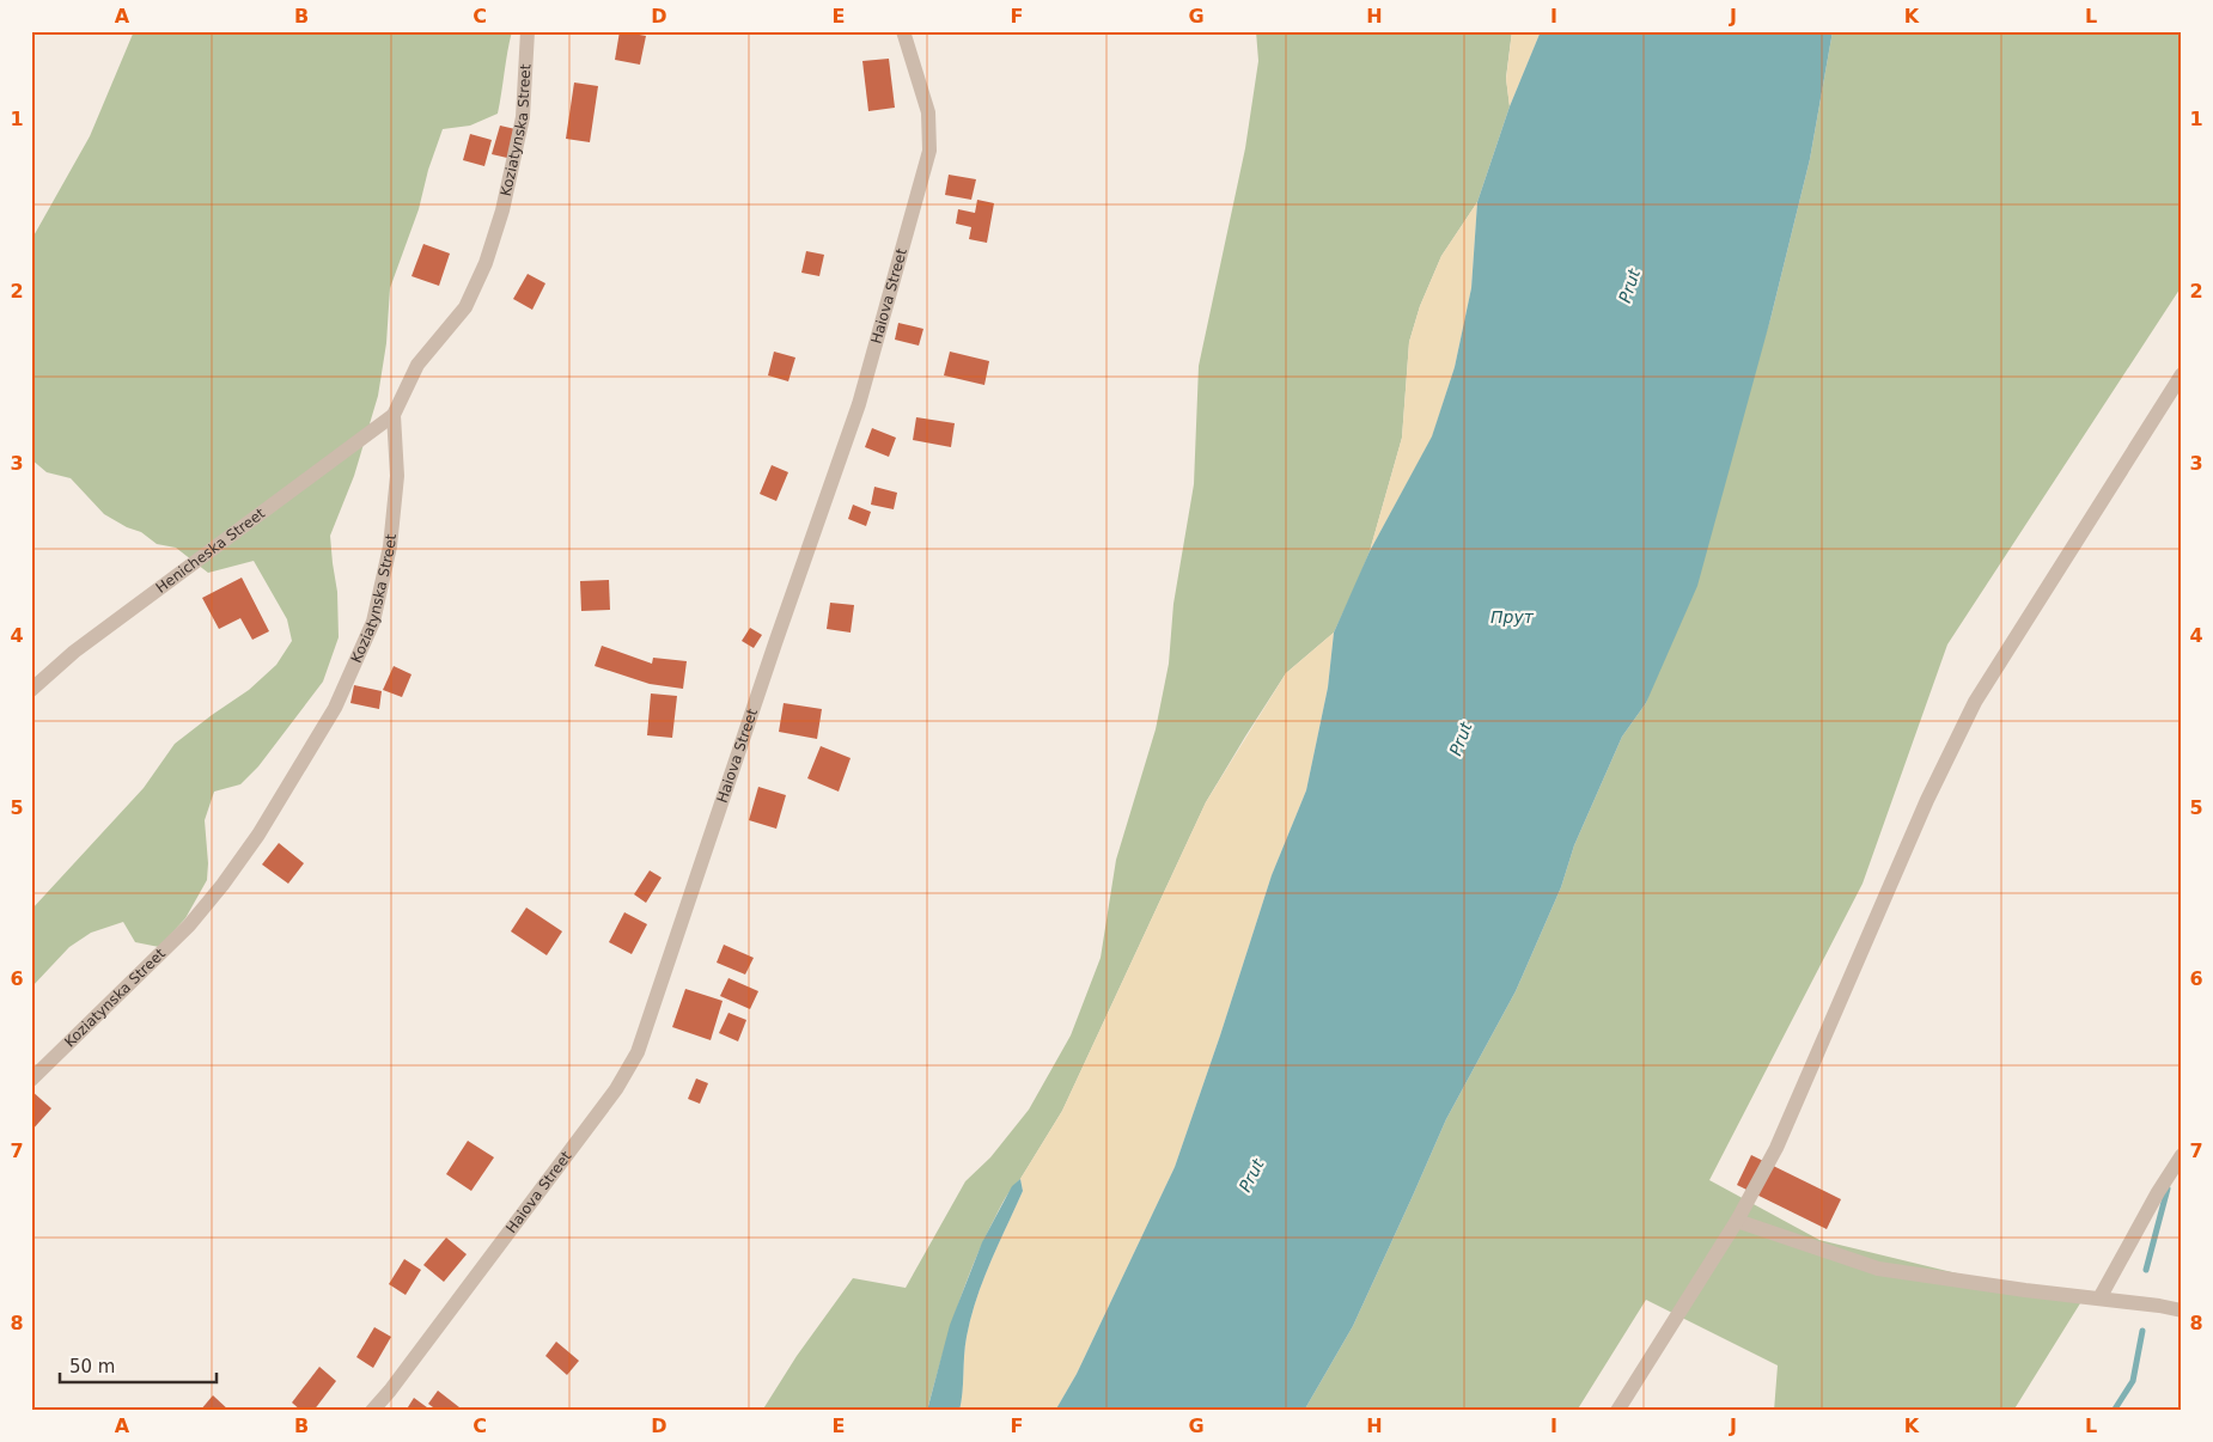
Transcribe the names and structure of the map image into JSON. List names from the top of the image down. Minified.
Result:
{"streets":{"street":["Koziatynska Street","Haiova Street","Henicheska Street"]},"crossings":[["Koziatynska Street","Henicheska Street"]],"water":["Prut","Прут"],"scale_bar":"50 m","grid":{"columns":["A","B","C","D","E","F","G","H","I","J","K","L"],"rows":["1","2","3","4","5","6","7","8"]}}
